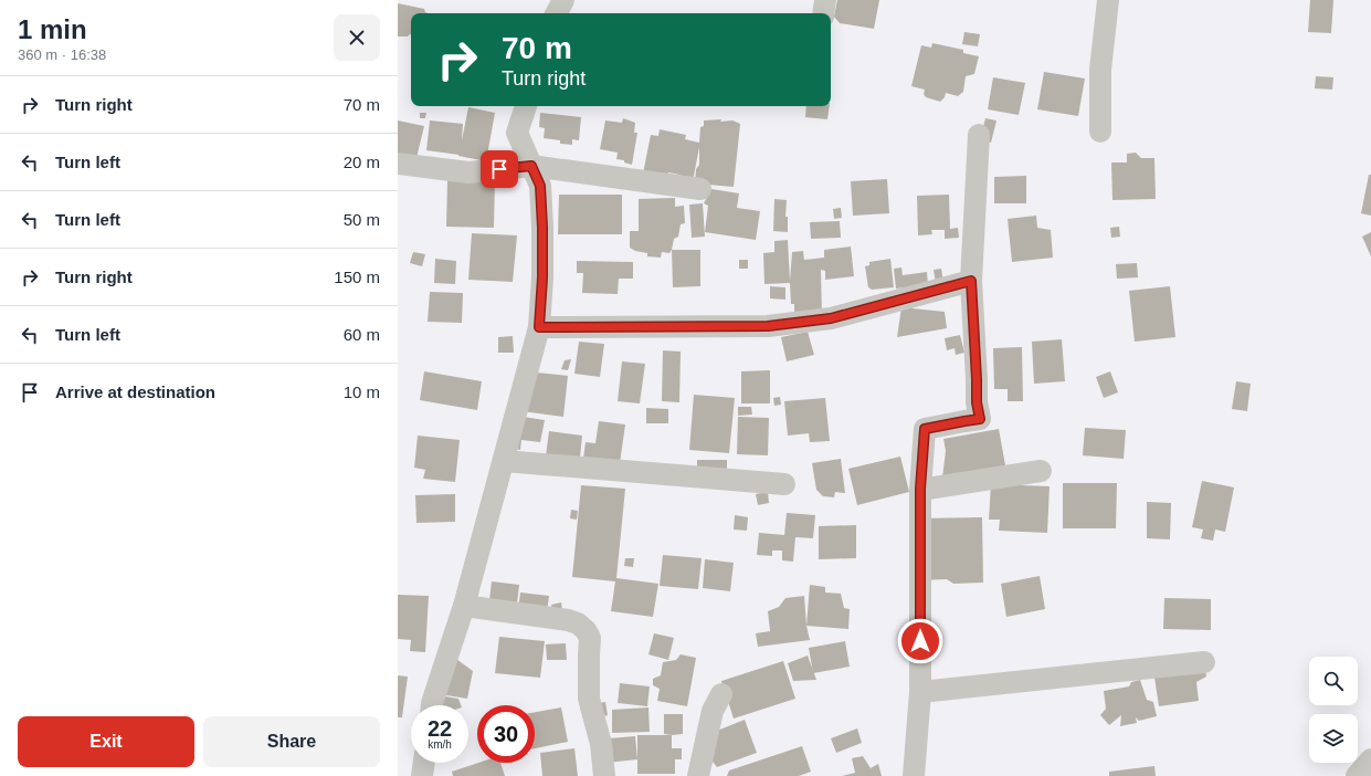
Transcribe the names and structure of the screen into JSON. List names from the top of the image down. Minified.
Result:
{"page":{"heading":["1 min","360 m · 16:38"],"turn":["70 m","Turn right"],"list":[{"name":"Turn right","value":"70 m"},{"name":"Turn left","value":"20 m"},{"name":"Turn left","value":"50 m"},{"name":"Turn right","value":"150 m"},{"name":"Turn left","value":"60 m"},{"name":"Arrive at destination","value":"10 m"}],"speed":"22 km/h","limit":"30","buttons":["Exit","Share"]}}
